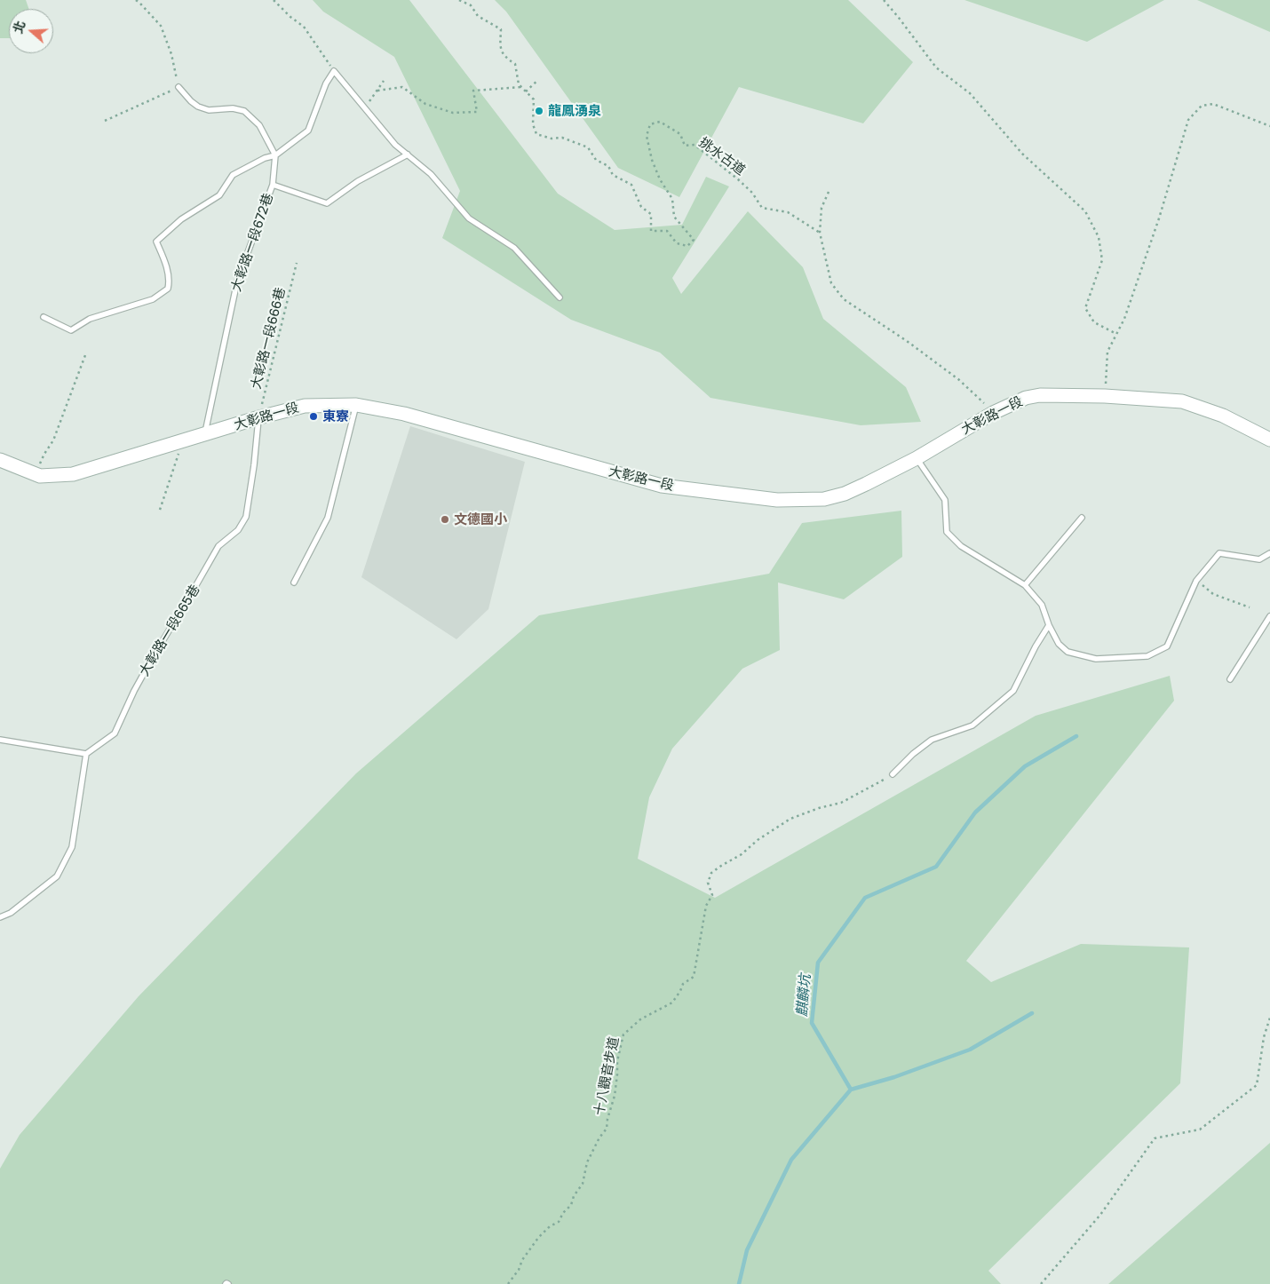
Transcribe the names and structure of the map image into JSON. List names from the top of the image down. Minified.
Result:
{"streets":{"main road":["大彰路一段"],"lane":["大彰路一段672巷","大彰路一段665巷"],"path":["挑水古道","大彰路一段666巷","十八觀音步道"]},"crossings":[["大彰路一段672巷","大彰路一段"],["大彰路一段666巷","大彰路一段"],["大彰路一段666巷","大彰路一段665巷"],["大彰路一段","大彰路一段665巷"]],"water":["麒麟坑"],"places":["龍鳳湧泉","東寮","文德國小"],"north":"left"}
